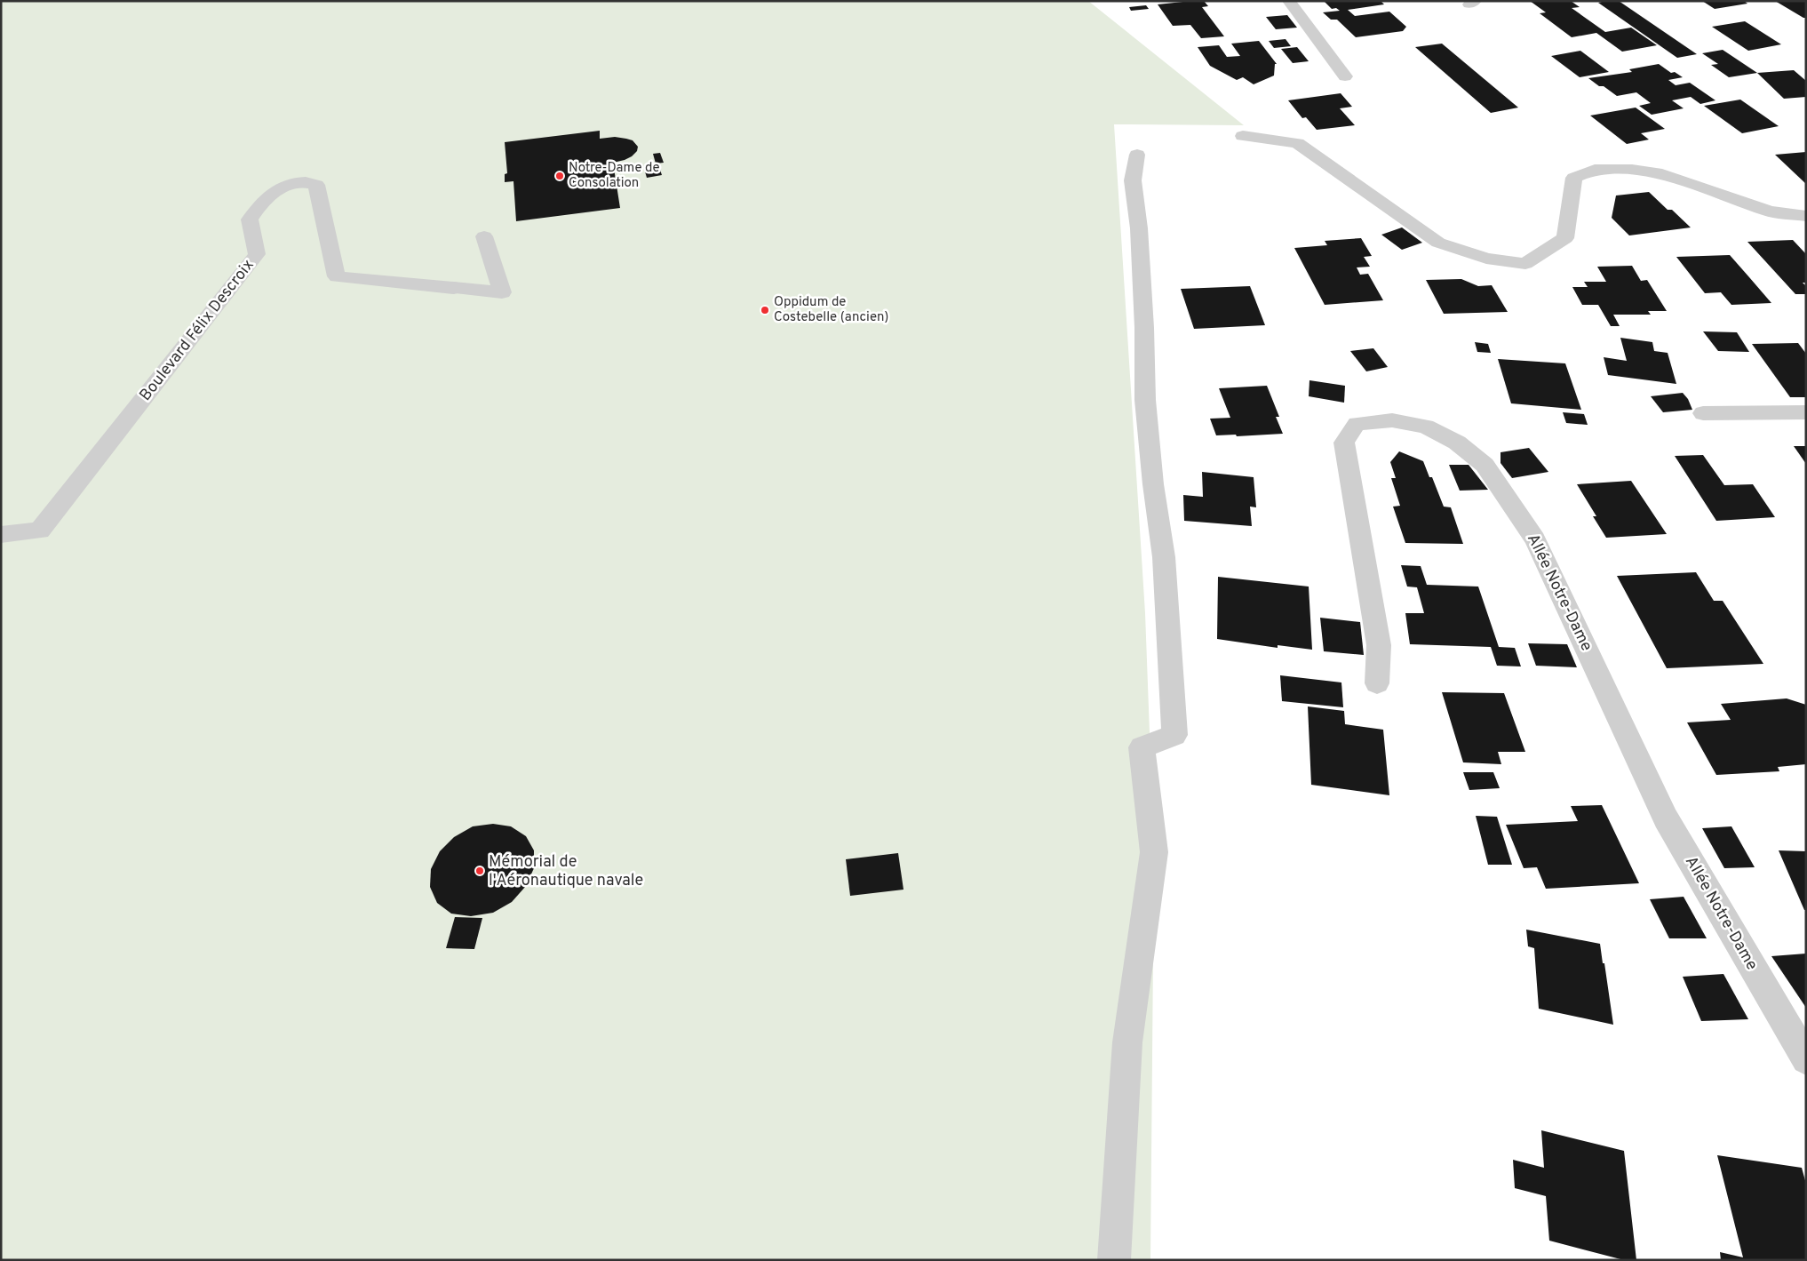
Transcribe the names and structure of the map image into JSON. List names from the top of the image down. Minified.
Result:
{"streets":{"street":["Boulevard Félix Descroix","Allée Notre-Dame"]},"places":["Notre-Dame de Consolation","Oppidum de Costebelle (ancien)","Mémorial de l'Aéronautique navale"]}
